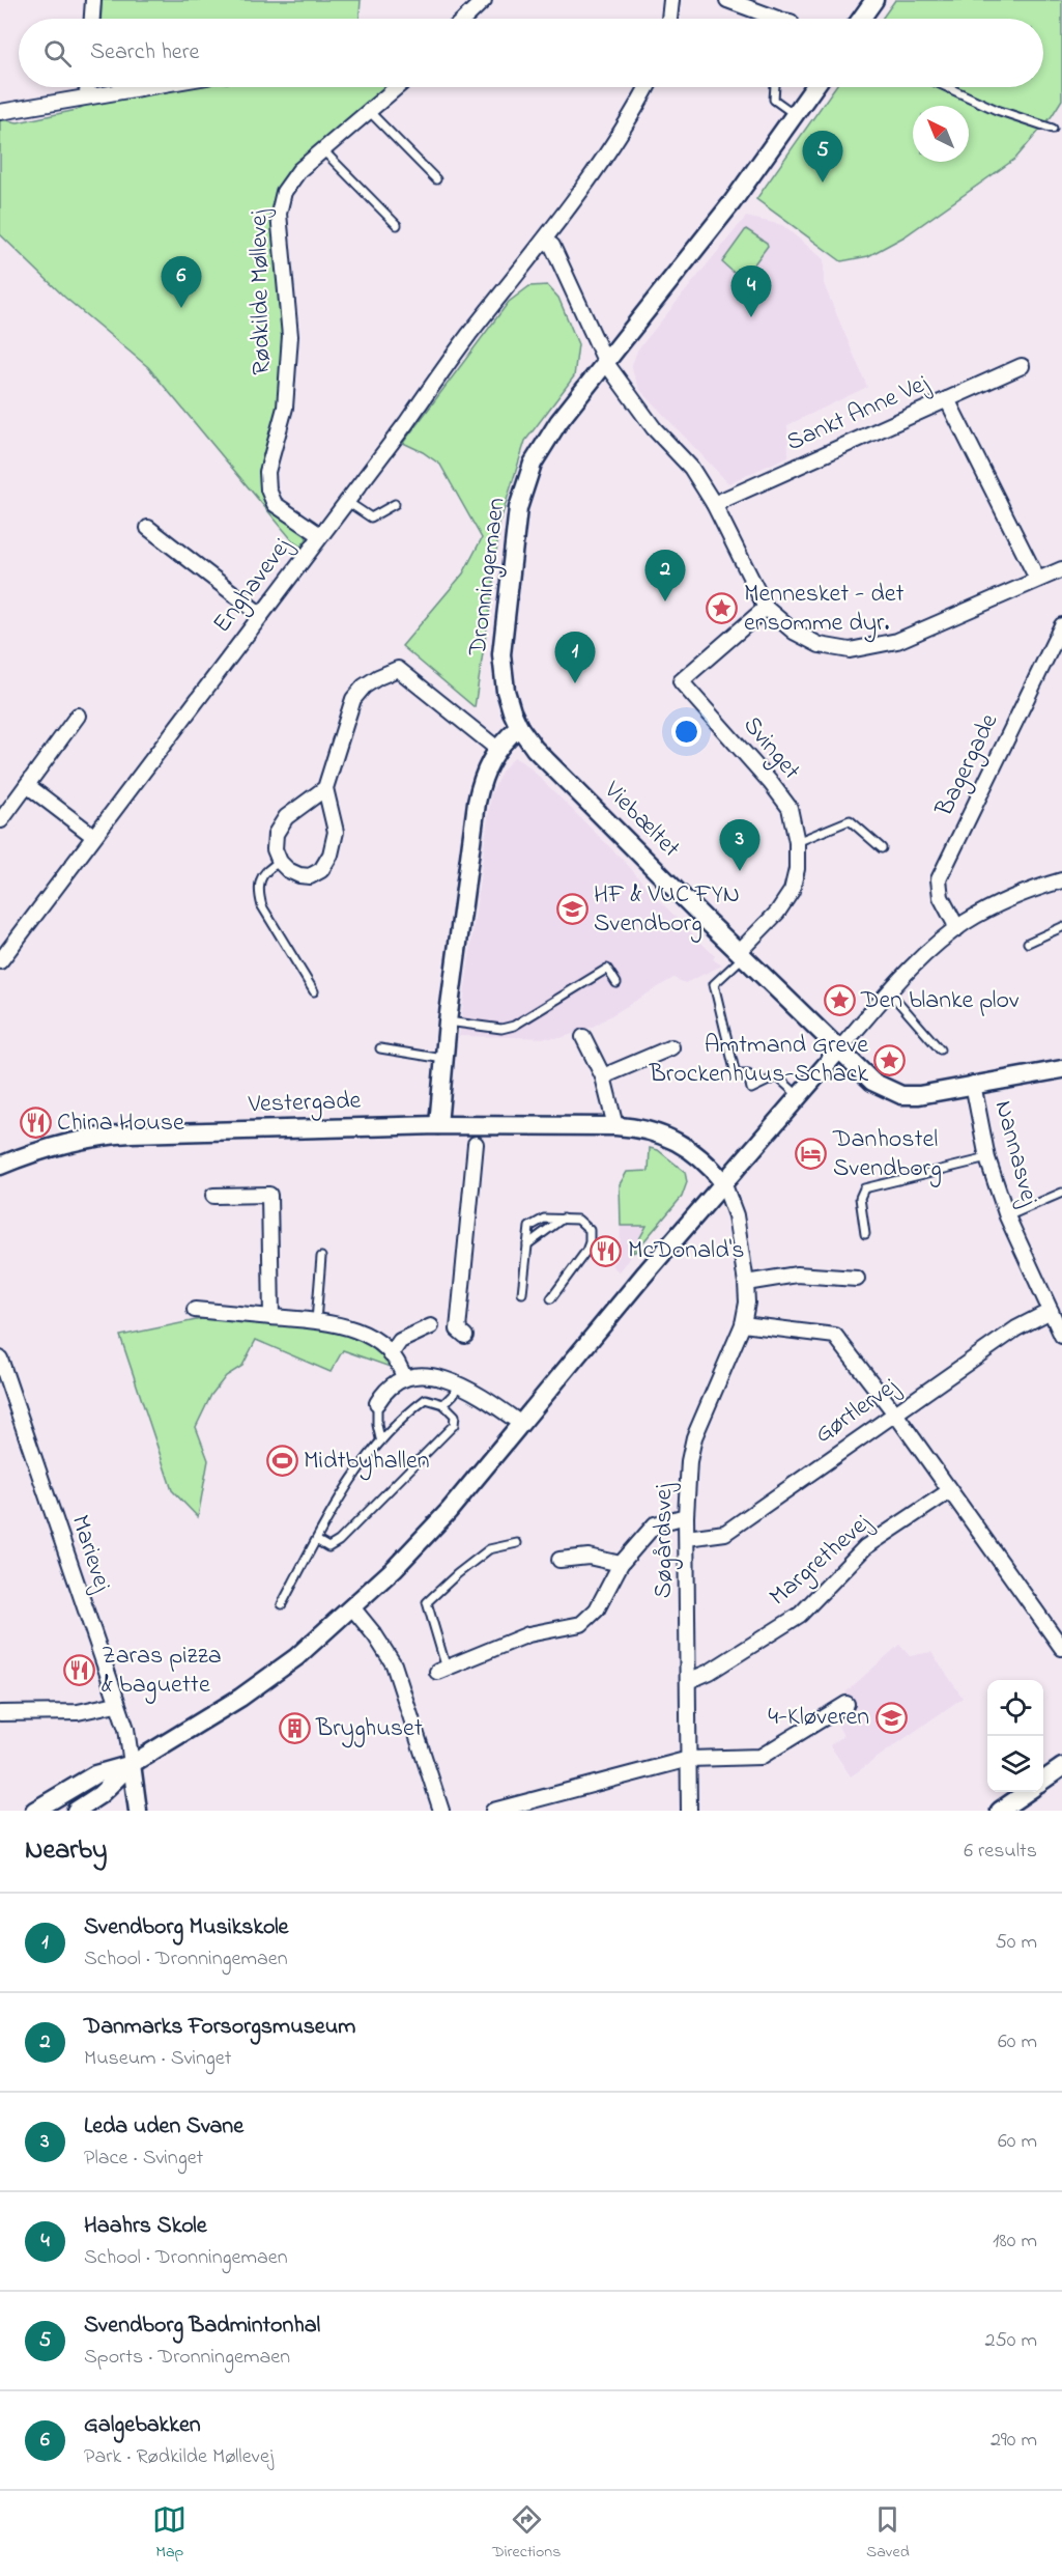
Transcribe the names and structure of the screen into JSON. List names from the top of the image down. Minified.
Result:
{"streets":{"street":["Rødkilde Møllevej","Sankt Anne Vej","Dronningemaen","Enghavevej","Svinget","Bagergade","Viebæltet","Vestergade","Nannasvej","Gørtlervej","Søgårdsvej","Marievej","Margrethevej"]},"crossings":[["Rødkilde Møllevej","Enghavevej"],["Dronningemaen","Viebæltet"],["Svinget","Viebæltet"],["Vestergade","Søgårdsvej"],["Nannasvej","Gørtlervej"],["Gørtlervej","Søgårdsvej"],["Søgårdsvej","Margrethevej"]],"places":{"place":["Mennesket - det ensomme dyr.","Den blanke plov","Amtmand Greve Brockenhuus-Schack"],"school or university":["HF & VUC FYN Svendborg","4-Kløveren"],"restaurant":["China House","McDonald's","Zaras pizza & baguette"],"hotel":["Danhostel Svendborg"],"sports":["Midtbyhallen"],"building":["Bryghuset"]},"north":"top left","page":{"search":"Search here","pins":["5","6","4","2","1","3"],"heading":["Nearby","6 results"],"list":[{"mark":"1","name":"Svendborg Musikskole","note":"School · Dronningemaen","value":"50 m"},{"mark":"2","name":"Danmarks Forsorgsmuseum","note":"Museum · Svinget","value":"60 m"},{"mark":"3","name":"Leda uden Svane","note":"Place · Svinget","value":"60 m"},{"mark":"4","name":"Haahrs Skole","note":"School · Dronningemaen","value":"180 m"},{"mark":"5","name":"Svendborg Badmintonhal","note":"Sports · Dronningemaen","value":"250 m"},{"mark":"6","name":"Galgebakken","note":"Park · Rødkilde Møllevej","value":"290 m"}],"nav":["Map","Directions","Saved"]}}
